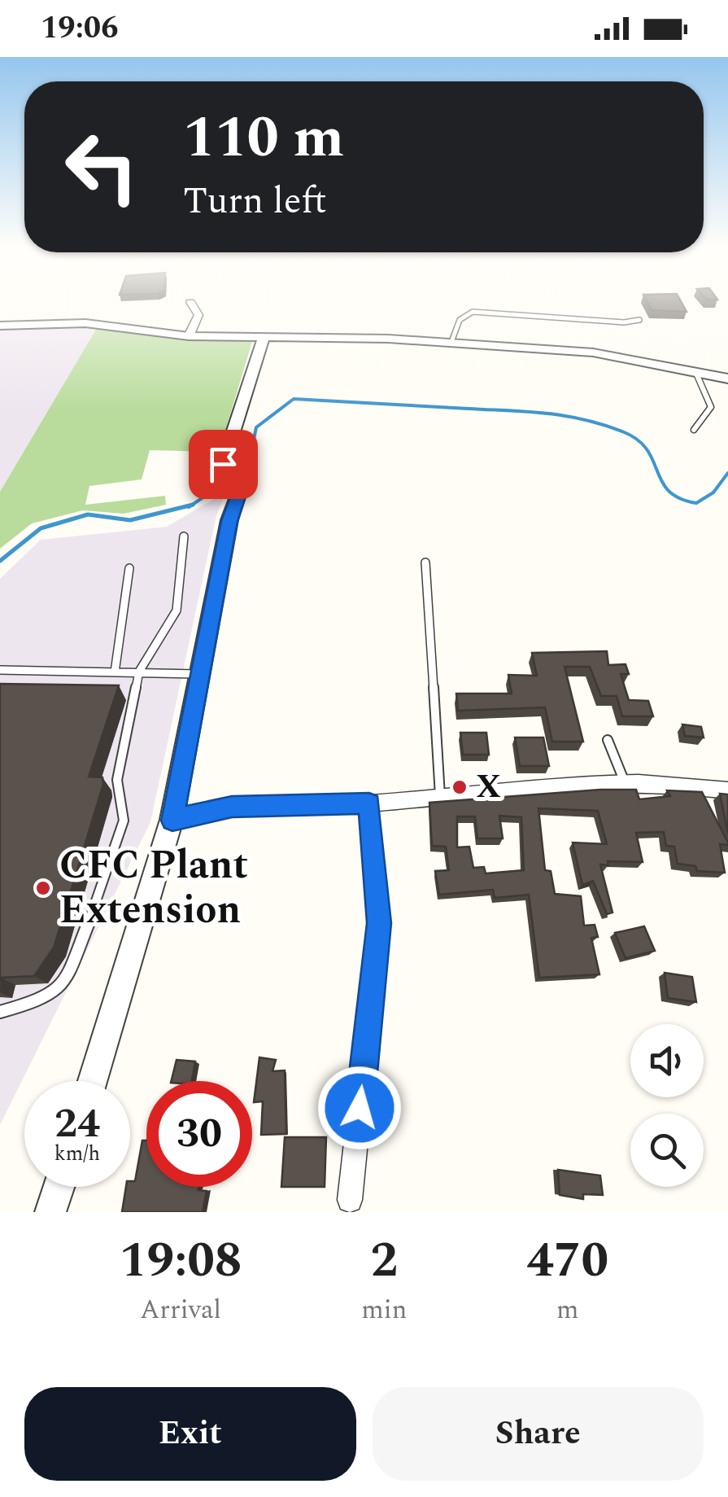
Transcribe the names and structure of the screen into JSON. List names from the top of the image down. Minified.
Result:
{"places":["X","CFC Plant Extension"],"page":{"status":"19:06","turn":["110 m","Turn left"],"speed":"24 km/h","limit":"30","eta":["19:08","Arrival","2","min","470","m"],"buttons":["Exit","Share"]}}
